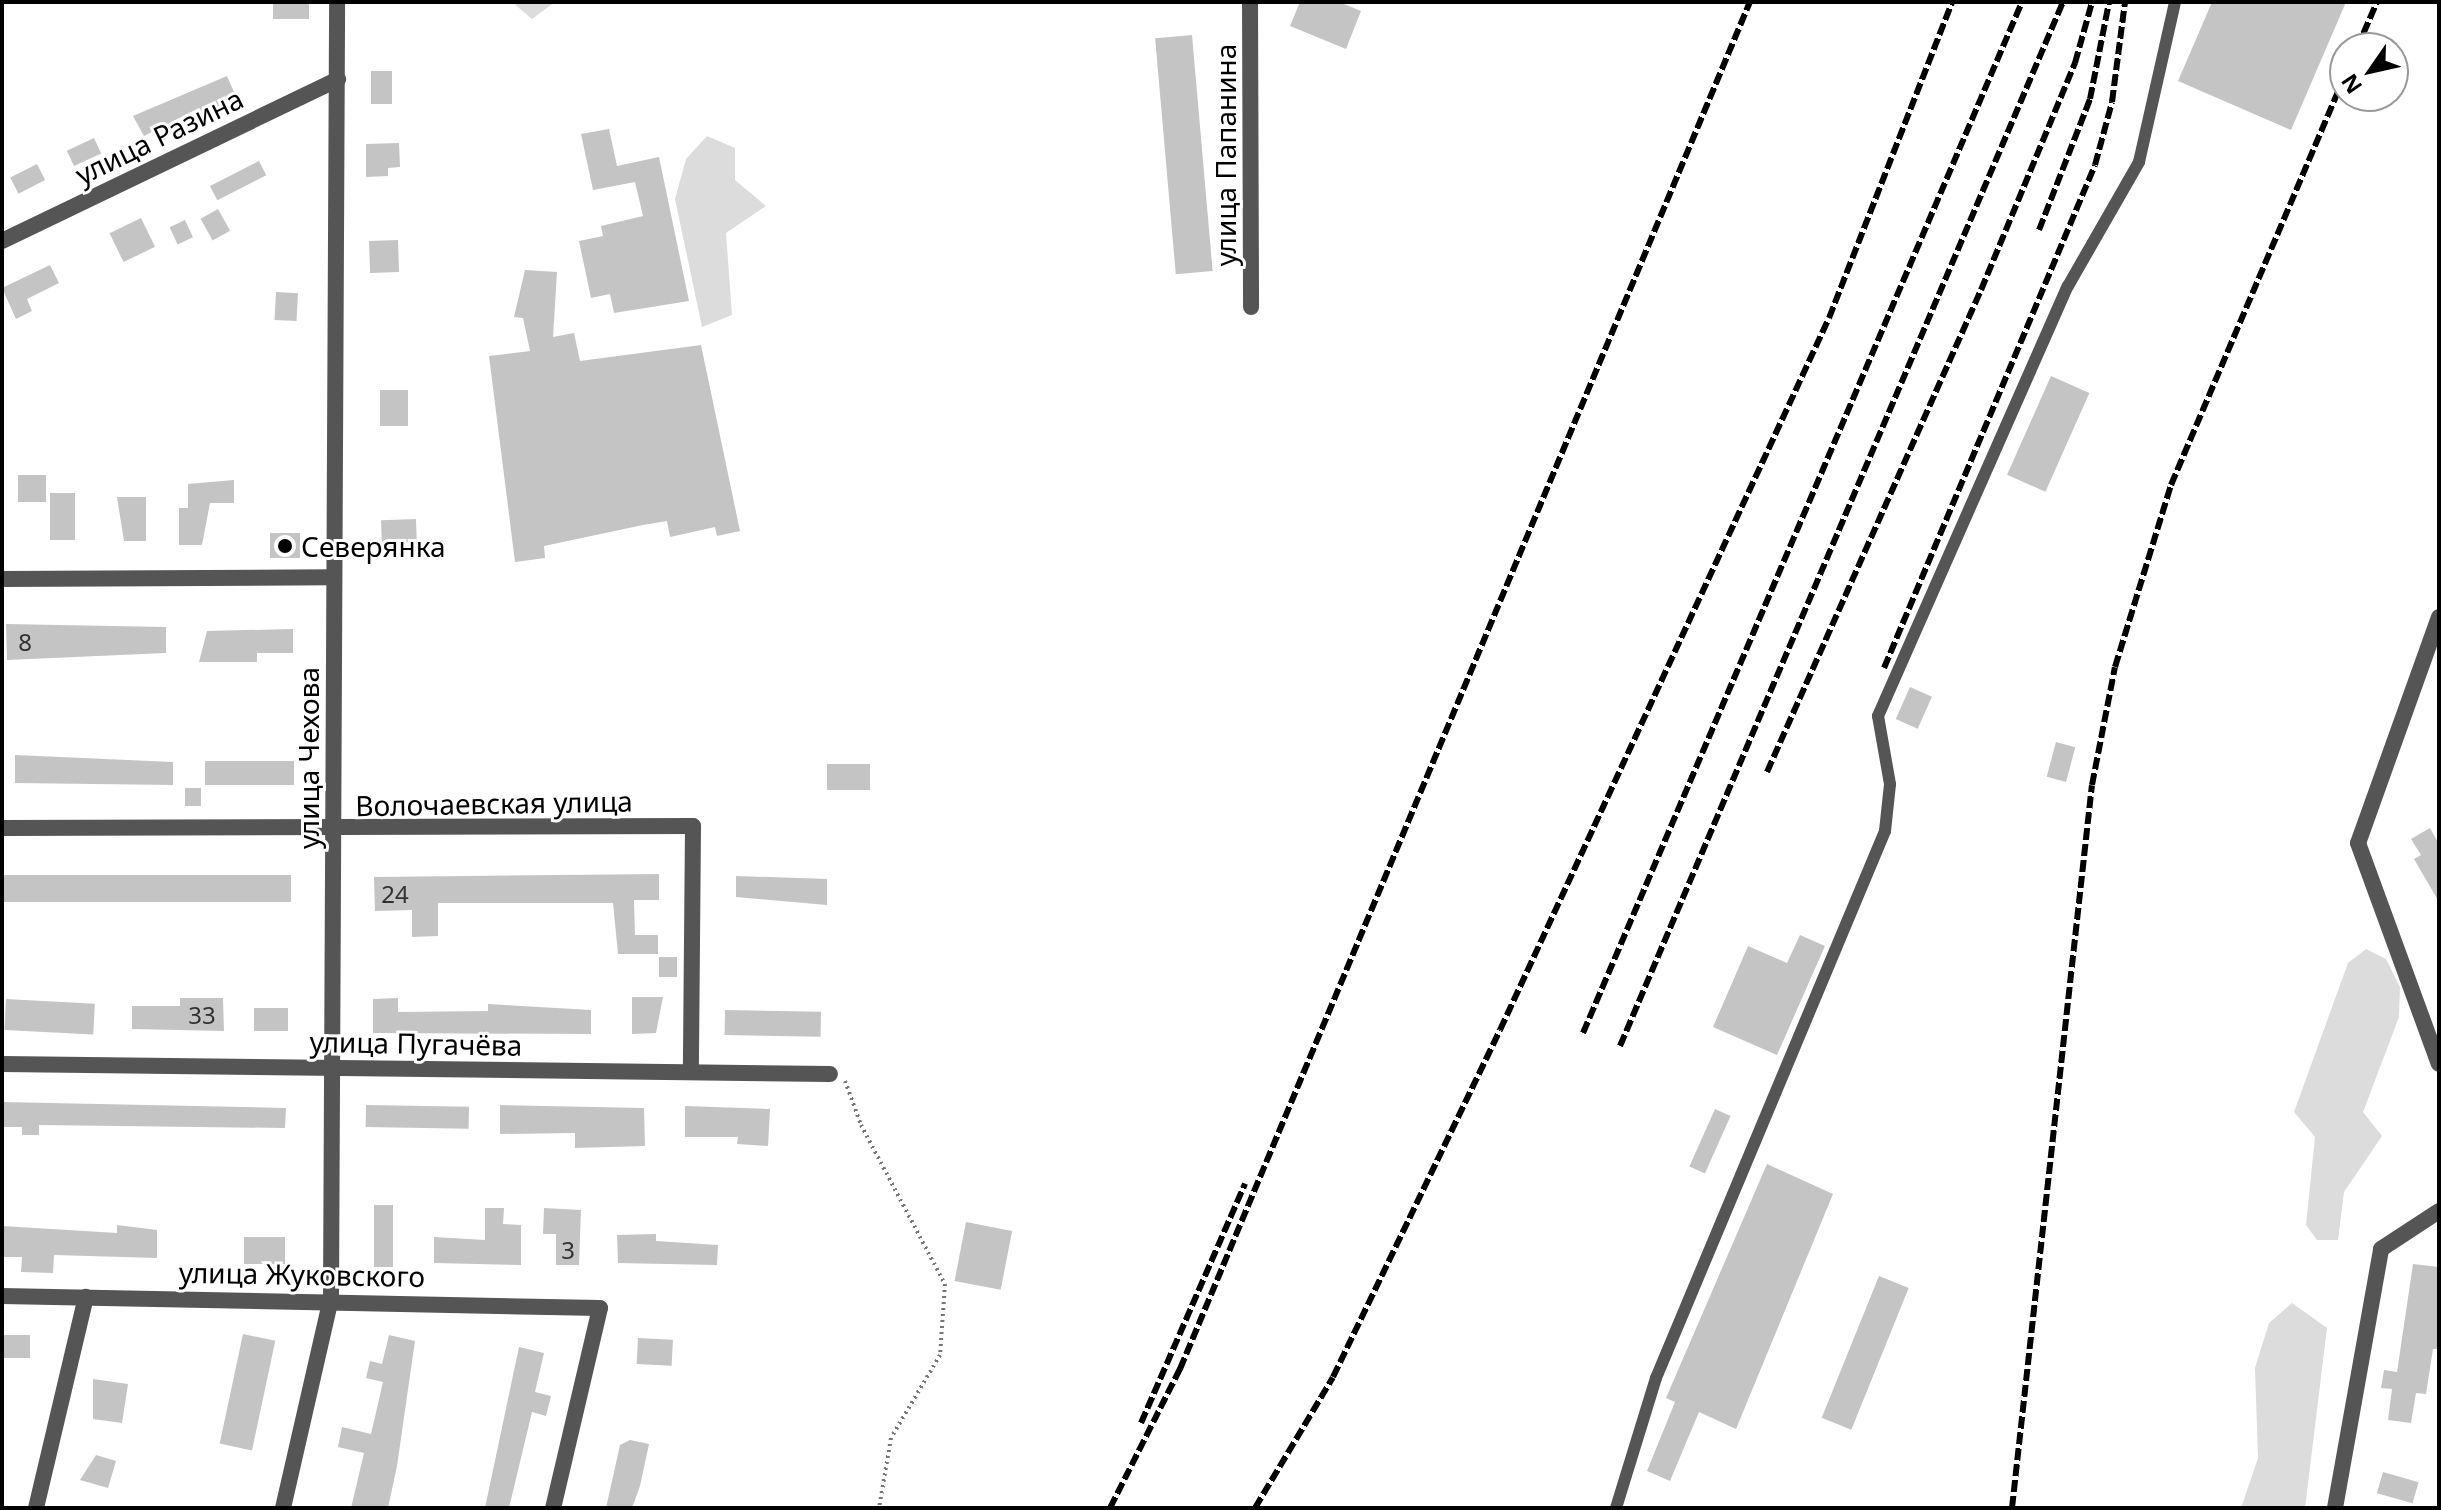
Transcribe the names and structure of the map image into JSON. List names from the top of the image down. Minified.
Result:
{"streets":{"street":["улица Разина","улица Папанина","улица Чехова","Волочаевская улица","улица Пугачёва","улица Жуковского"]},"crossings":[["улица Разина","улица Чехова"],["улица Чехова","Волочаевская улица"],["улица Чехова","улица Пугачёва"],["улица Чехова","улица Жуковского"],["Волочаевская улица","улица Пугачёва"]],"places":["Северянка"],"house_numbers":["8","24","33","3"],"north":"bottom left"}
